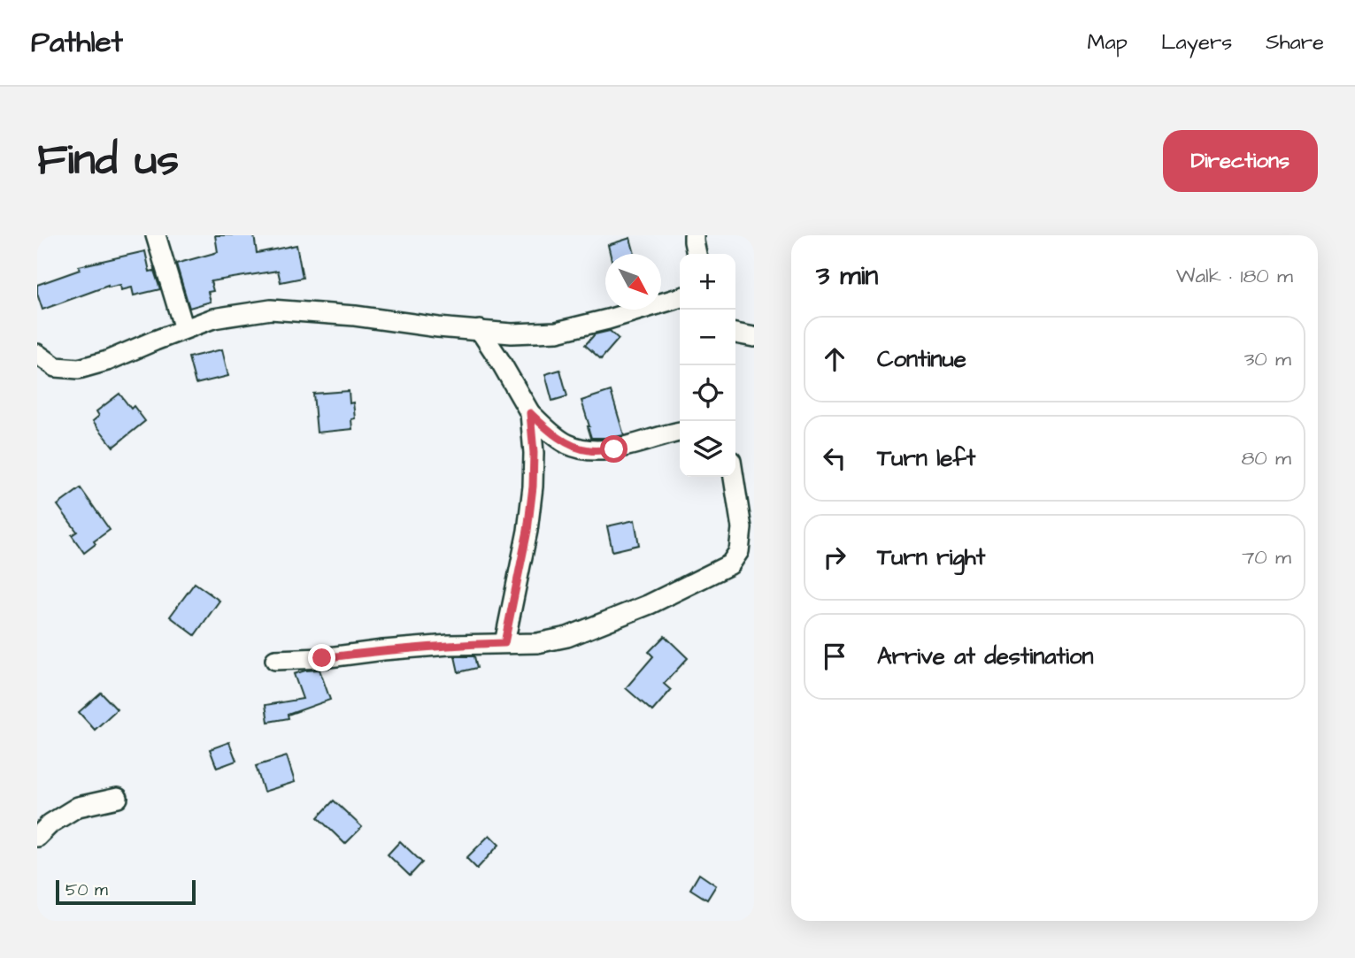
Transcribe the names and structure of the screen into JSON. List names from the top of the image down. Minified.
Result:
{"scale_bar":"50 m","north":"bottom right","page":{"header":"Pathlet","nav":["Map","Layers","Share"],"buttons":"Directions","title":"Find us","heading":["3 min","Walk · 180 m"],"map_buttons":["+","−"],"list":[["Continue","30 m"],["Turn left","80 m"],["Turn right","70 m"],"Arrive at destination"],"scale":"50 m"}}
